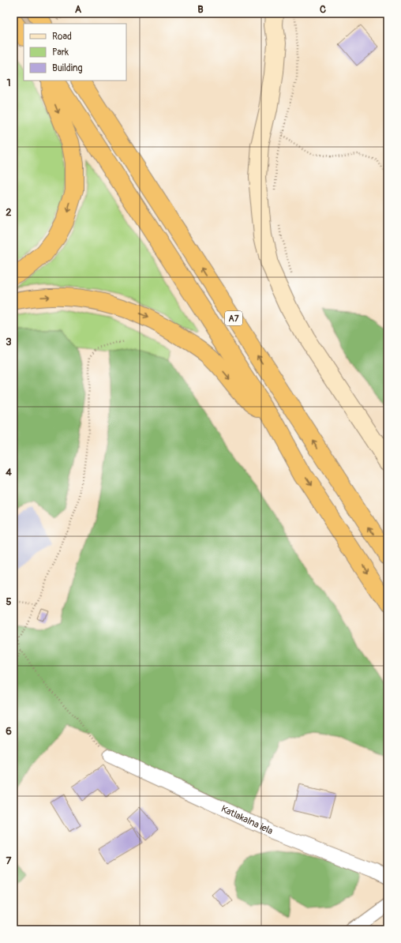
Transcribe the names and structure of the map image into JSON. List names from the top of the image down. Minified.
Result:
{"streets":{"highway":["A7"],"street":["Katlakalna iela"]},"legend":["Road","Park","Building"],"grid":{"columns":["A","B","C"],"rows":["1","2","3","4","5","6","7"]}}
